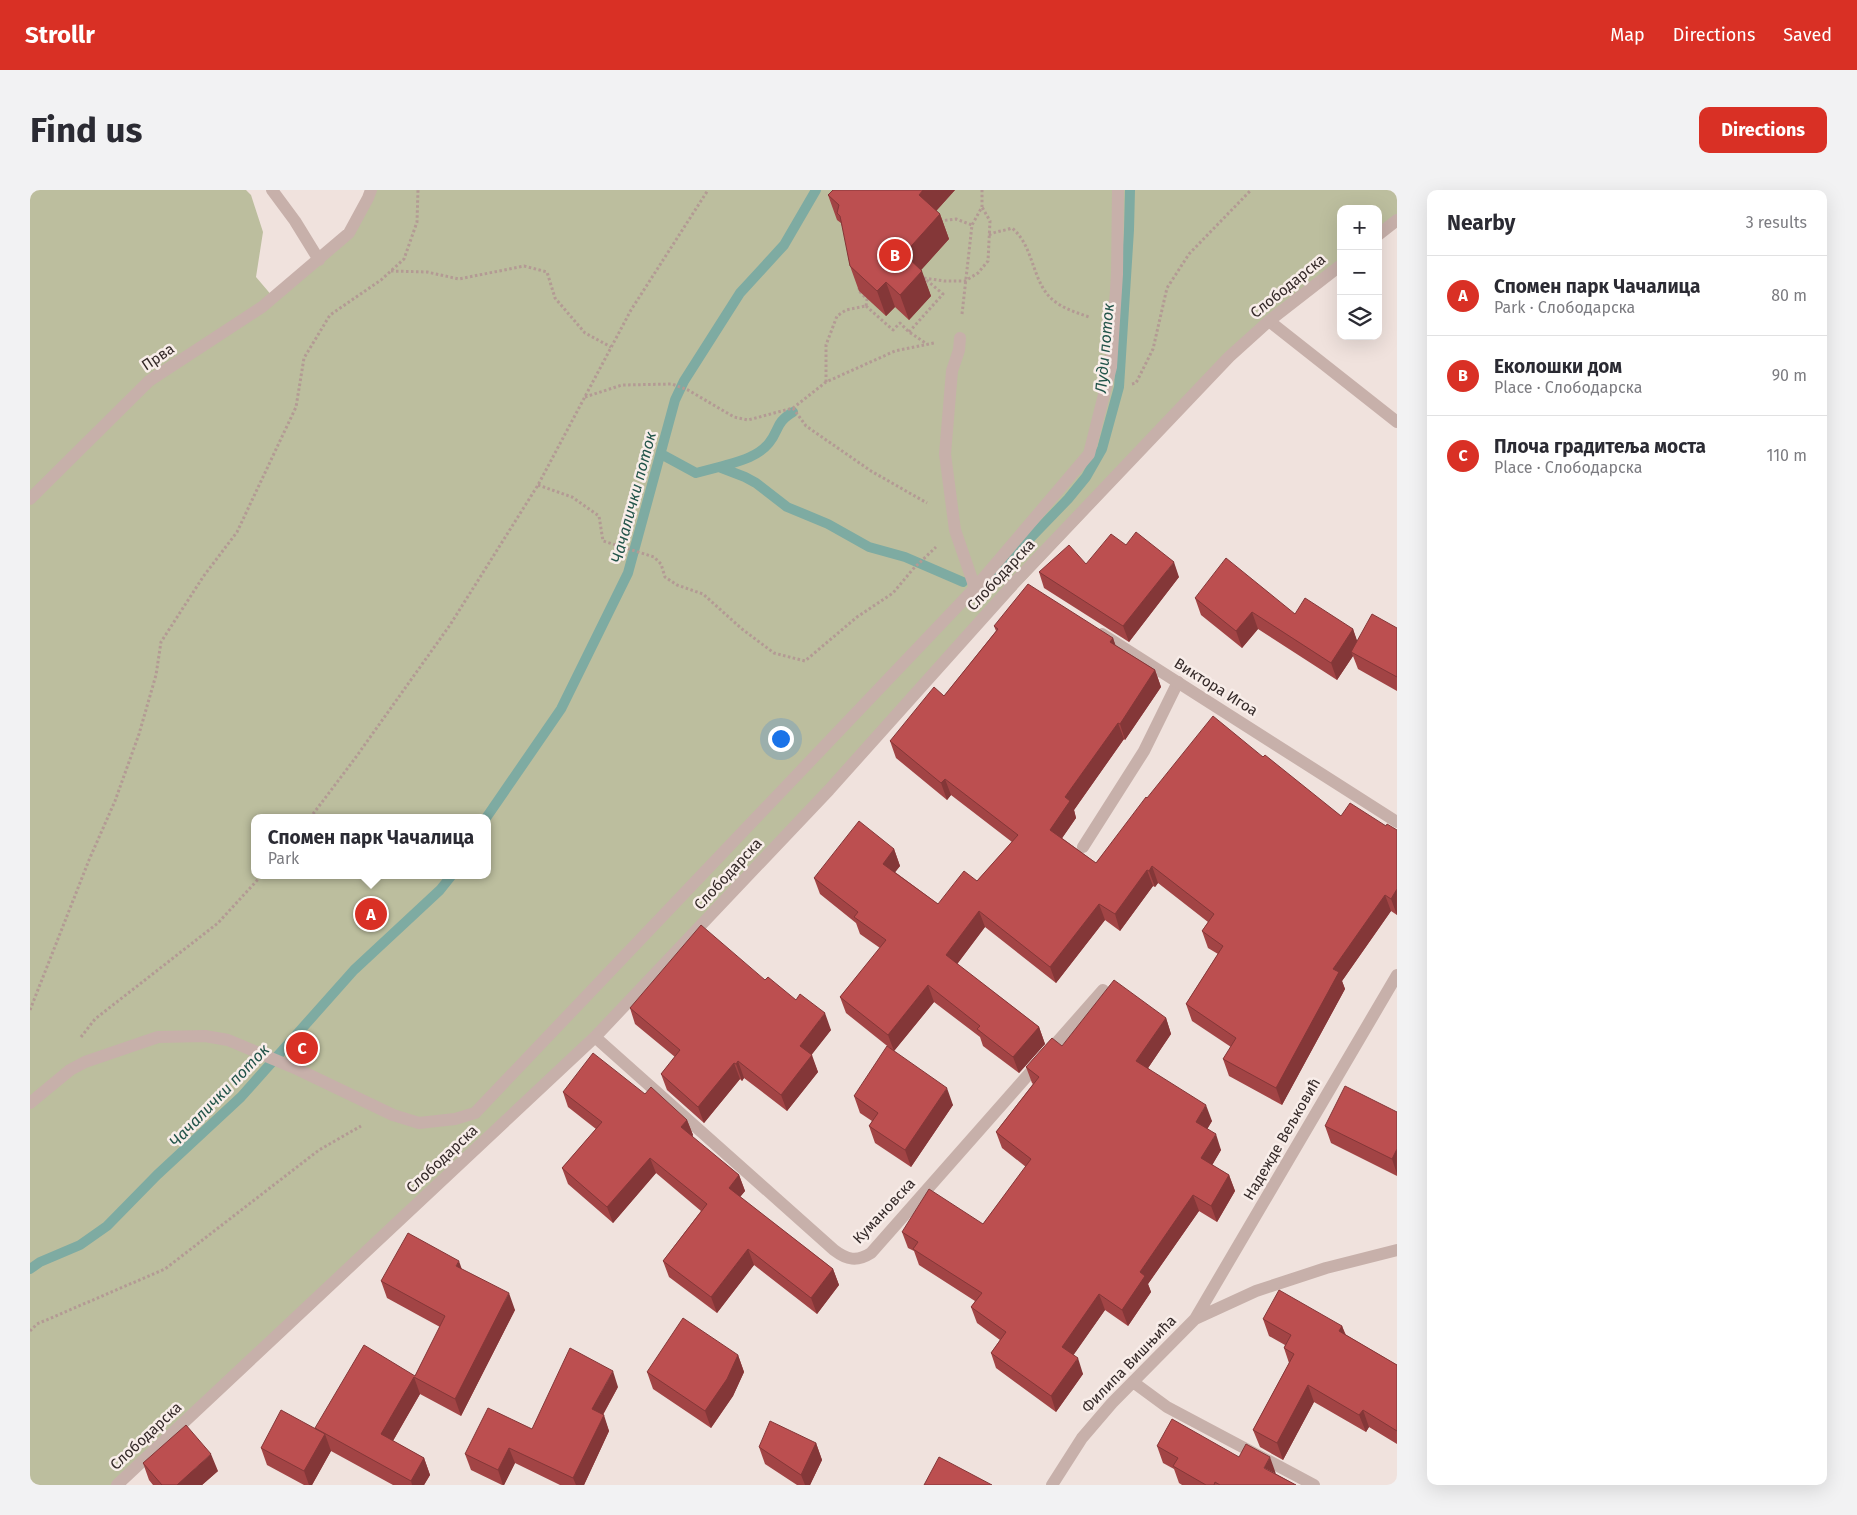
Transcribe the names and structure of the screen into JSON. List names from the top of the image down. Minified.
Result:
{"streets":{"street":["Слободарска","Прва","Виктора Игоа","Надежде Вељковић","Кумановска","Филипа Вишњића"]},"crossings":[["Слободарска","Кумановска"],["Надежде Вељковић","Филипа Вишњића"]],"water":["Луди поток","Чачалички поток"],"page":{"header":"Strollr","nav":["Map","Directions","Saved"],"buttons":"Directions","title":"Find us","heading":["Nearby","3 results"],"map_buttons":["+","−"],"pins":["B","A","C"],"list":[{"mark":"A","name":"Спомен парк Чачалица","note":"Park · Слободарска","value":"80 m"},{"mark":"B","name":"Еколошки дом","note":"Place · Слободарска","value":"90 m"},{"mark":"C","name":"Плоча градитеља моста","note":"Place · Слободарска","value":"110 m"}],"popup":["Спомен парк Чачалица","Park"]}}
